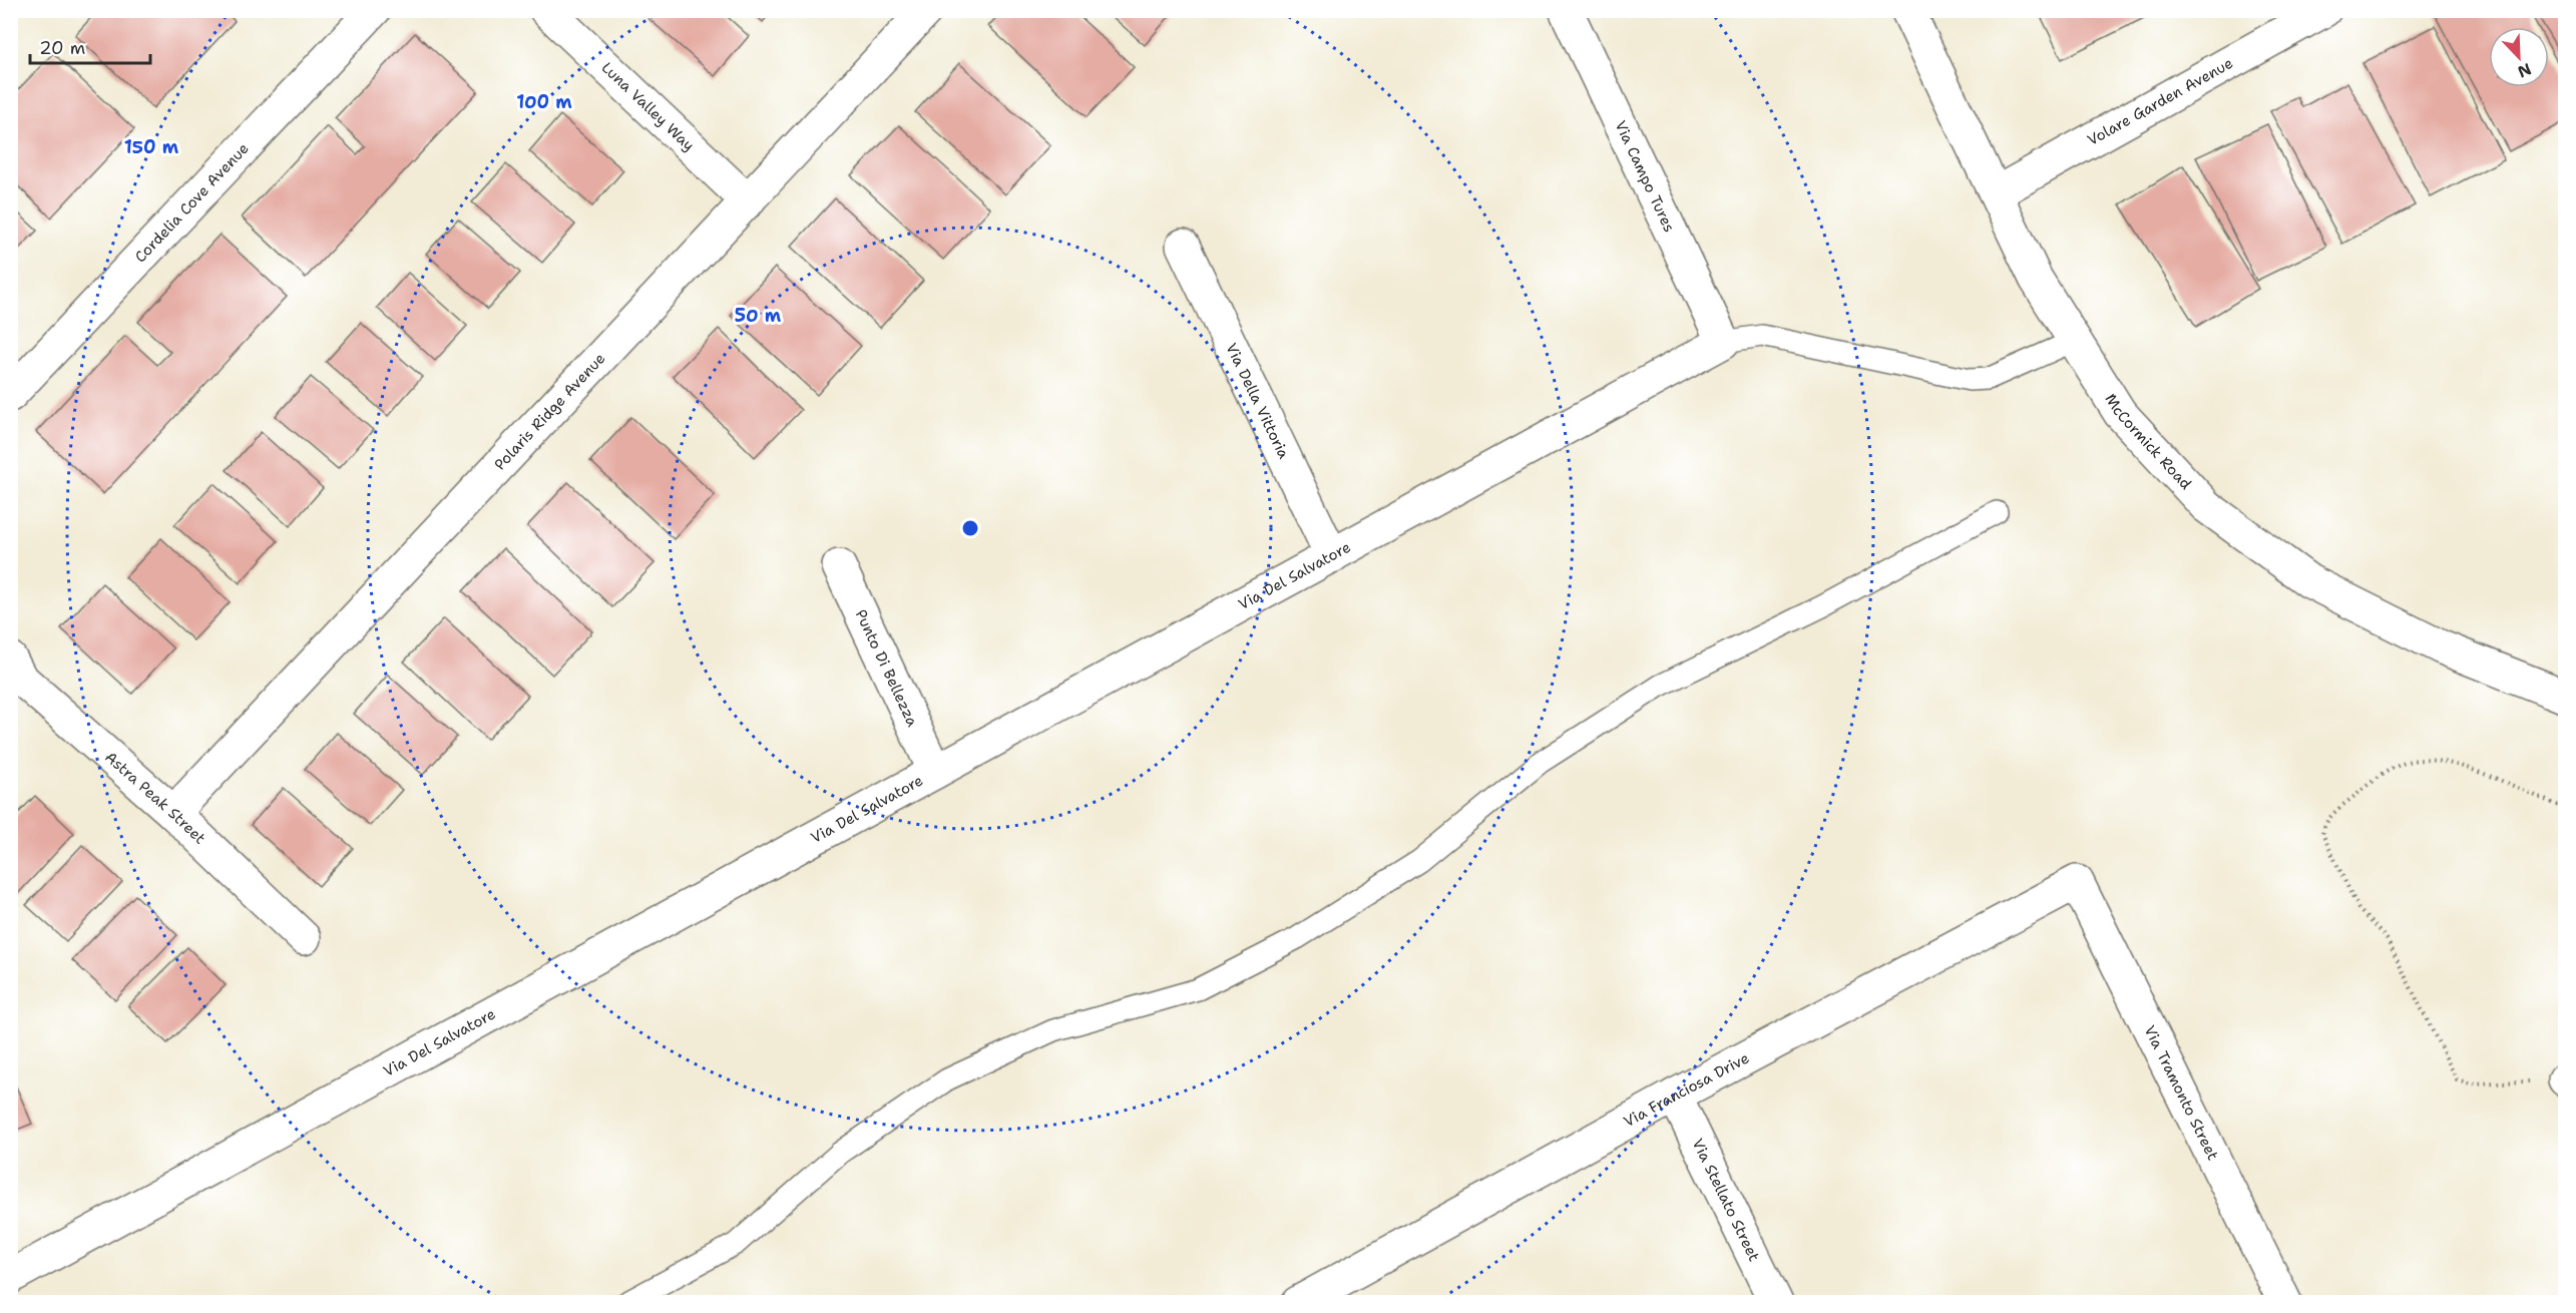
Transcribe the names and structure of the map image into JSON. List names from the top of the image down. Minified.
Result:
{"streets":{"street":["Volare Garden Avenue","Luna Valley Way","Via Campo Tures","Cordelia Cove Avenue","Via Della Vittoria","Polaris Ridge Avenue","McCormick Road","Via Del Salvatore","Punto Di Bellezza","Astra Peak Street","Via Franciosa Drive","Via Tramonto Street","Via Stellato Street"]},"crossings":[["Volare Garden Avenue","McCormick Road"],["Luna Valley Way","Polaris Ridge Avenue"],["Via Campo Tures","Via Del Salvatore"],["Via Della Vittoria","Via Del Salvatore"],["Polaris Ridge Avenue","Astra Peak Street"],["Via Del Salvatore","Punto Di Bellezza"],["Via Franciosa Drive","Via Tramonto Street"],["Via Franciosa Drive","Via Stellato Street"]],"scale_bar":"20 m","north":"bottom right","rings":["100 m","150 m","50 m"]}
